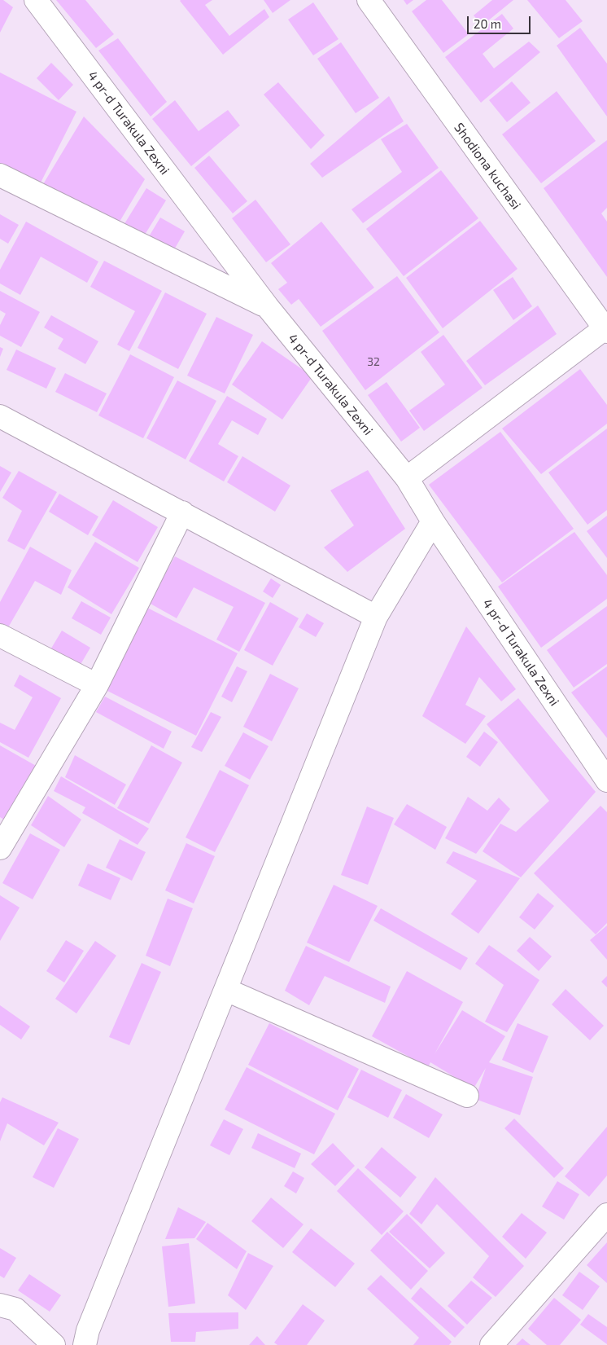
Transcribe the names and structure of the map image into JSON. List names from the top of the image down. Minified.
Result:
{"streets":{"street":["4 pr-d Turakula Zexni","Shodiona kuchasi"]},"house_numbers":["32"],"scale_bar":"20 m"}
